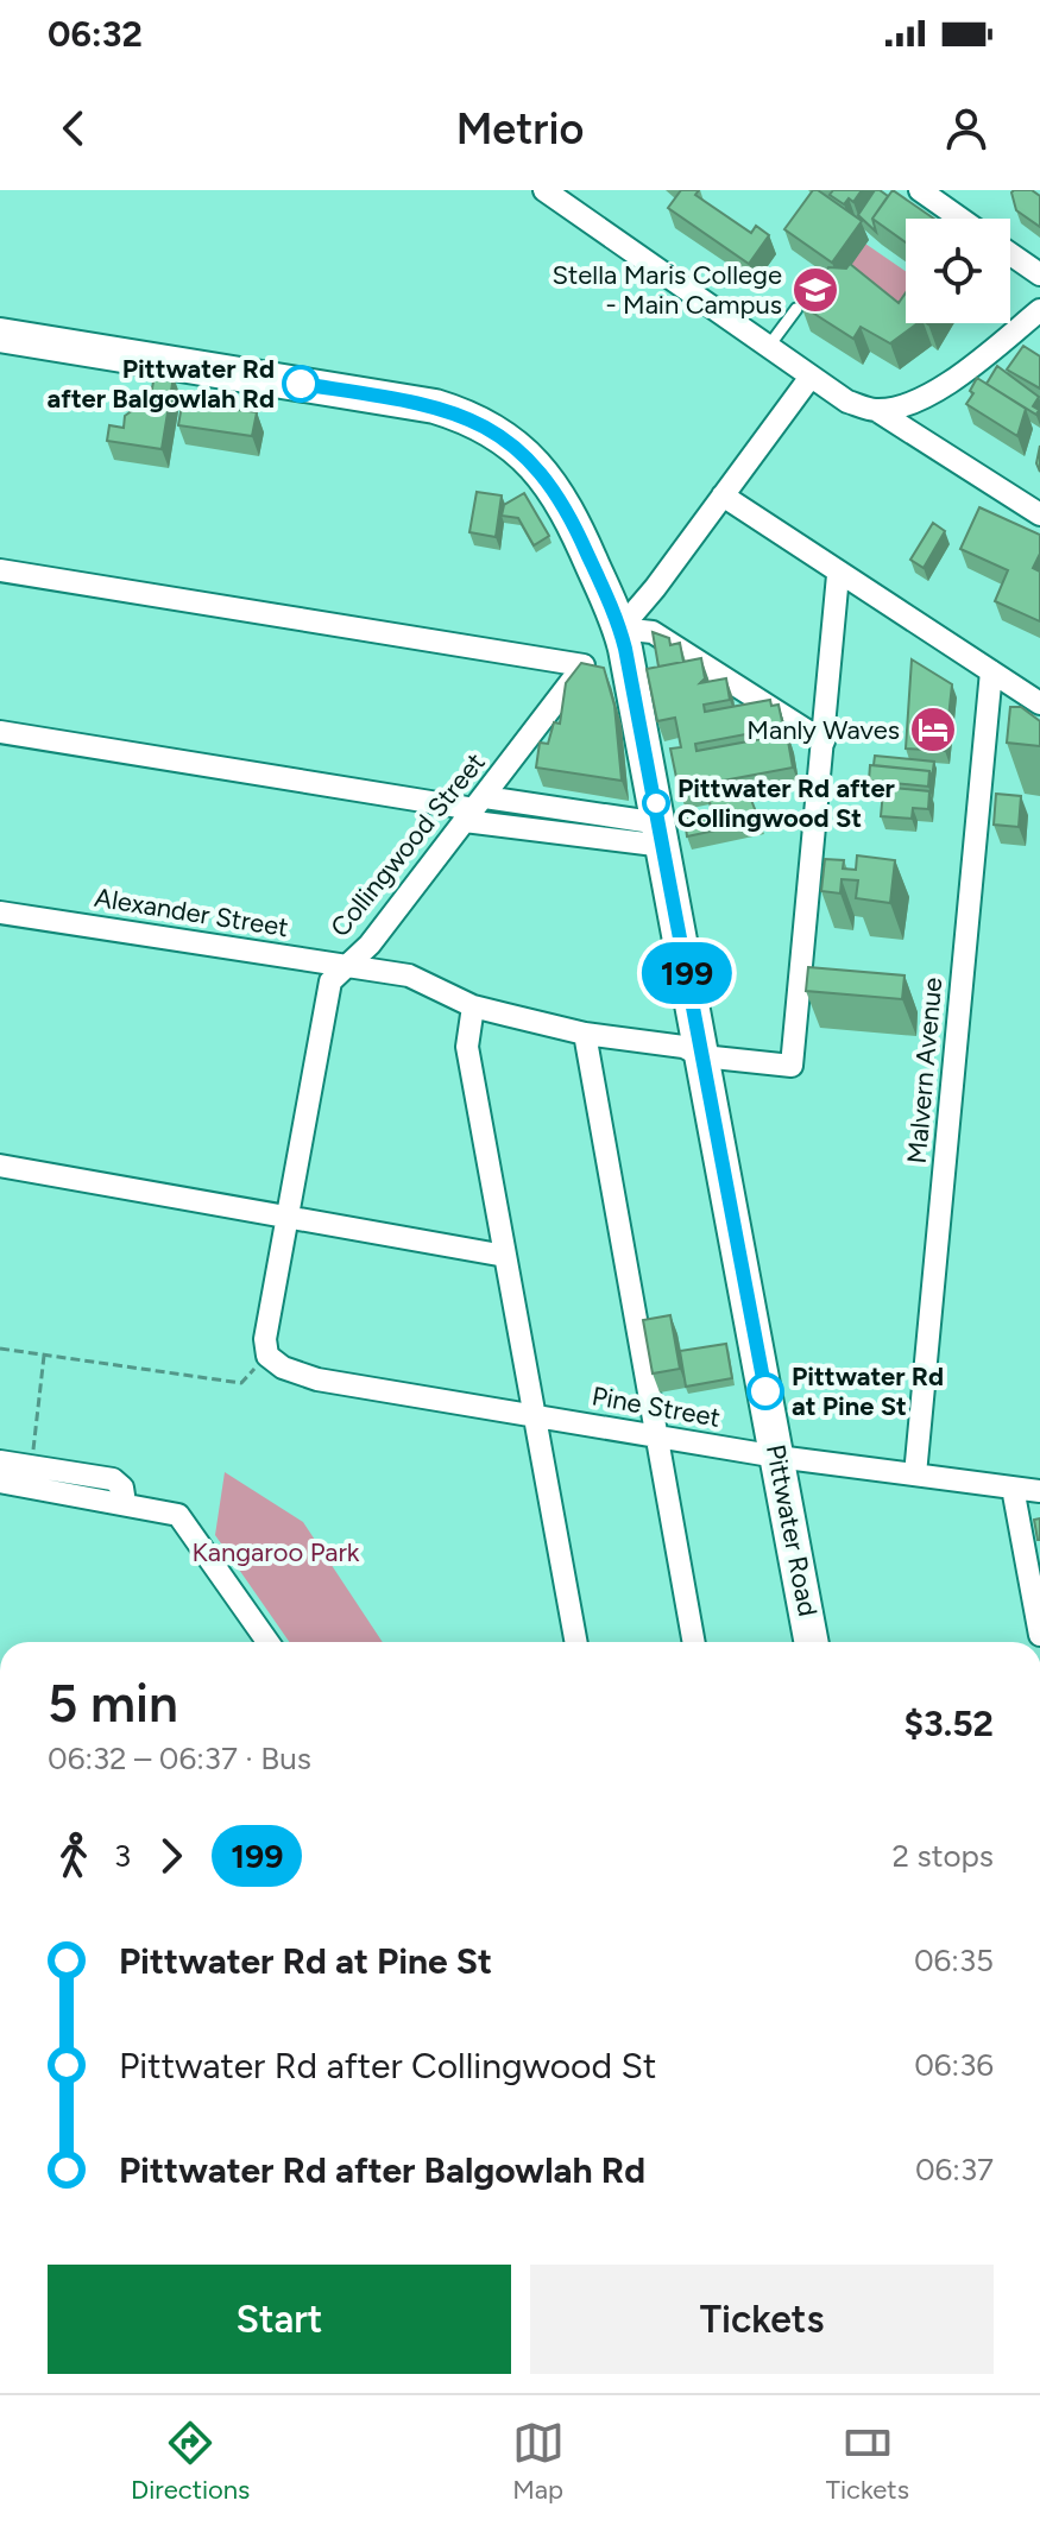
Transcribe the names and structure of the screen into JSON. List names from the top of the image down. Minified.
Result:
{"streets":{"main road":["Pittwater Road"],"street":["Collingwood Street","Alexander Street","Malvern Avenue","Pine Street"]},"crossings":[["Collingwood Street","Alexander Street"],["Collingwood Street","Pine Street"],["Alexander Street","Pittwater Road"],["Malvern Avenue","Pine Street"],["Pine Street","Pittwater Road"]],"parks":["Kangaroo Park"],"places":{"school or university":["Stella Maris College - Main Campus"],"other":["Pittwater Rd after Balgowlah Rd","Pittwater Rd after Collingwood St","Pittwater Rd at Pine St"],"hotel":["Manly Waves"]},"lines":["bus line 199"],"page":{"status":"06:32","header":"Metrio","on_map":"199","heading":["5 min","06:32 – 06:37 · Bus","$3.52"],"legs":["3","199","2 stops"],"list":[{"name":"Pittwater Rd at Pine St","value":"06:35"},{"name":"Pittwater Rd after Collingwood St","value":"06:36"},{"name":"Pittwater Rd after Balgowlah Rd","value":"06:37"}],"buttons":["Start","Tickets"],"tabs":["Directions","Map","Tickets"]}}
